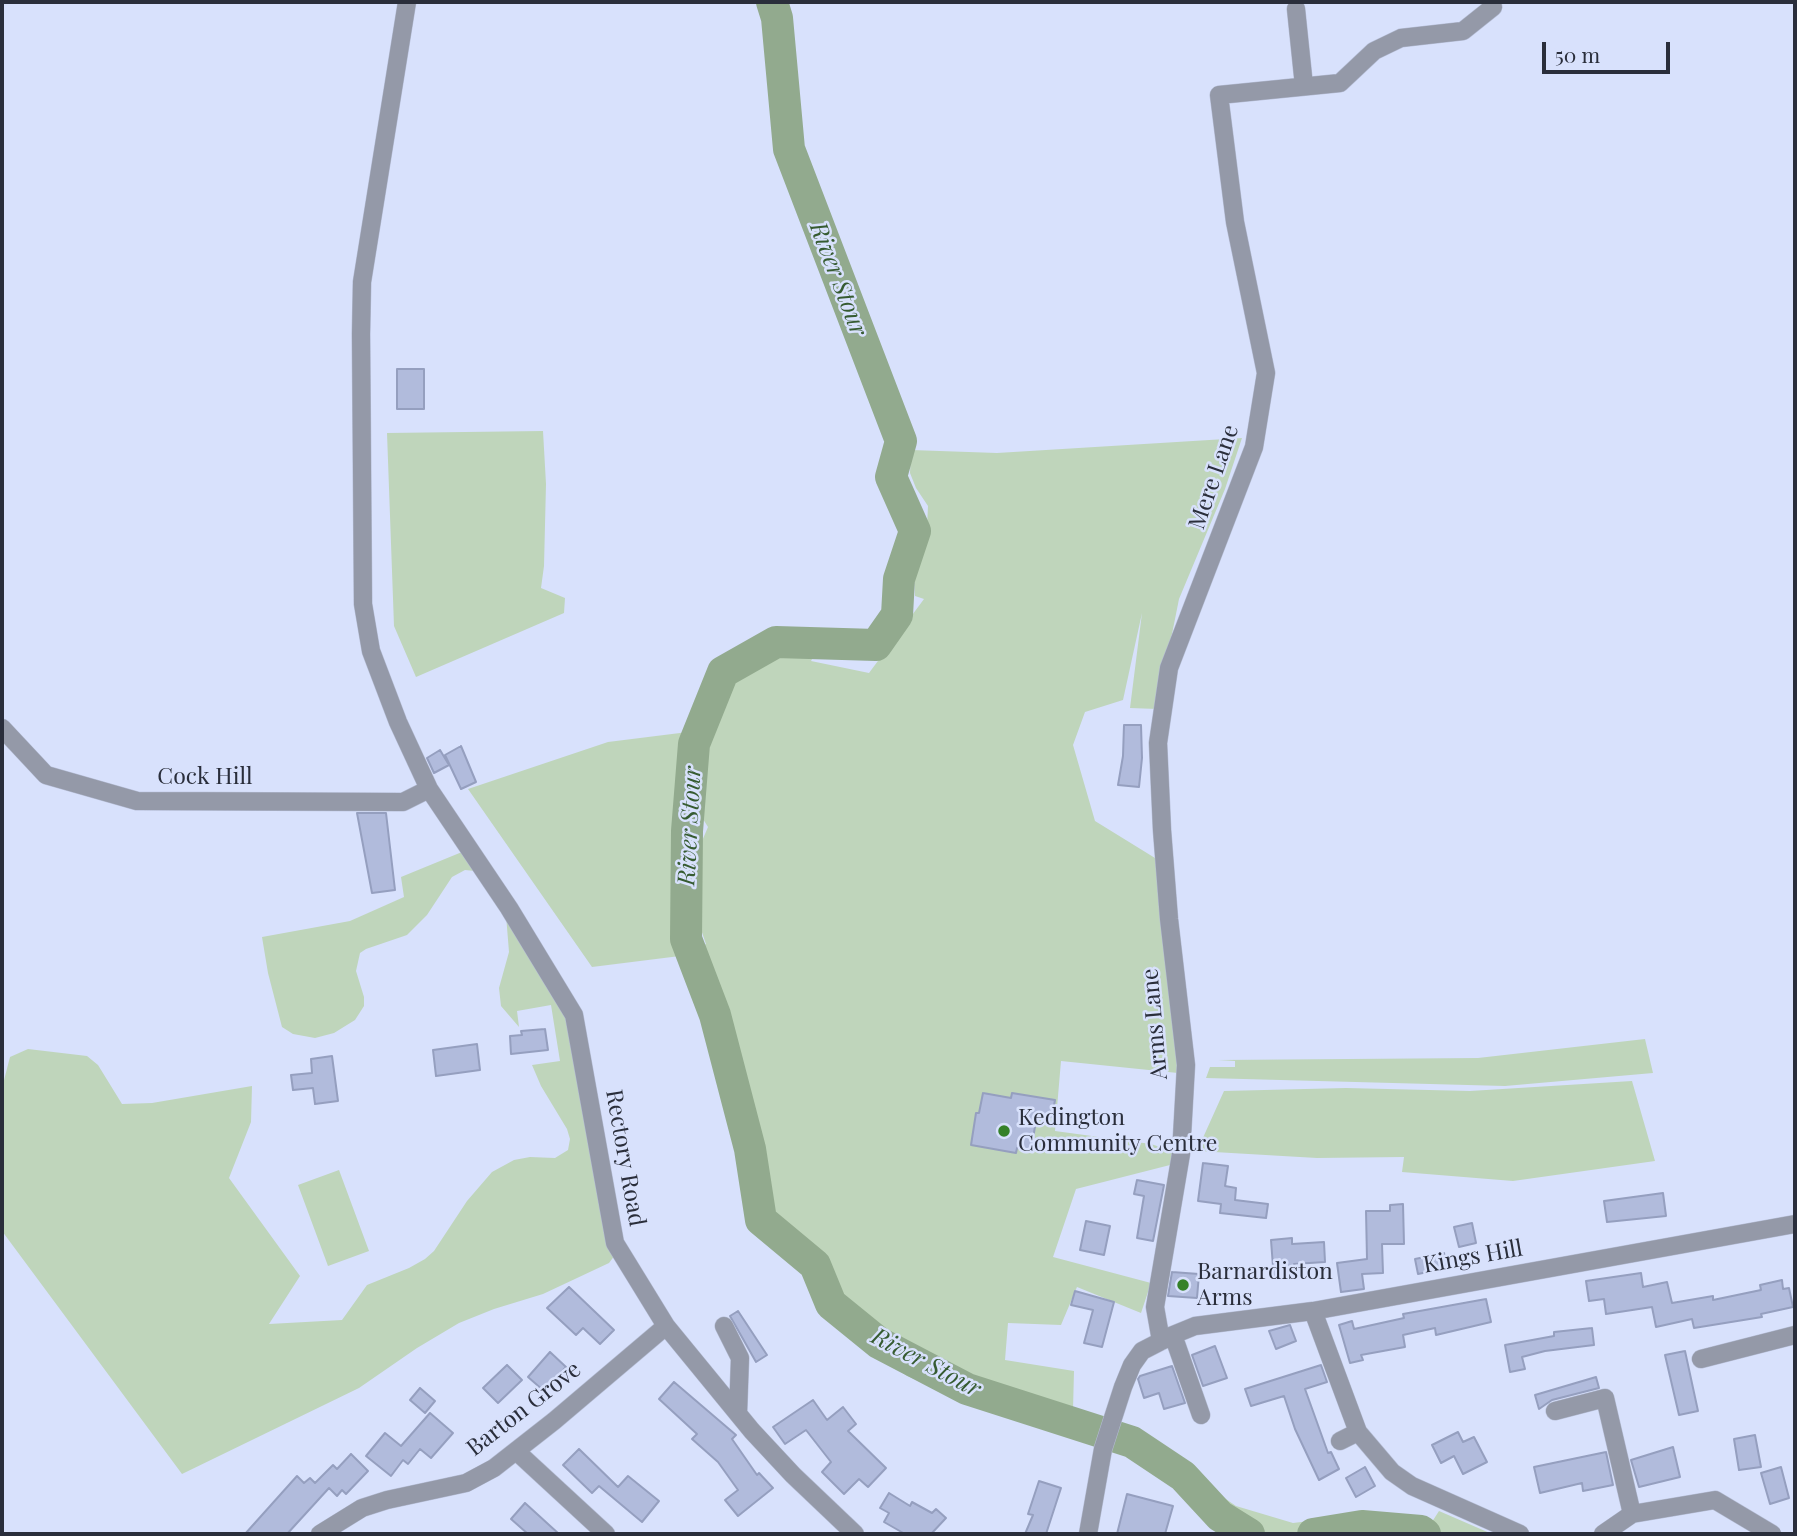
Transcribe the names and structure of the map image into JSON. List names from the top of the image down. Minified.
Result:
{"streets":{"street":["Mere Lane","Cock Hill","Arms Lane","Rectory Road","Kings Hill","Barton Grove"]},"crossings":[["Mere Lane","Arms Lane"],["Cock Hill","Rectory Road"],["Arms Lane","Kings Hill"],["Rectory Road","Barton Grove"]],"water":["River Stour"],"places":["Kedington Community Centre","Barnardiston Arms"],"scale_bar":"50 m"}
